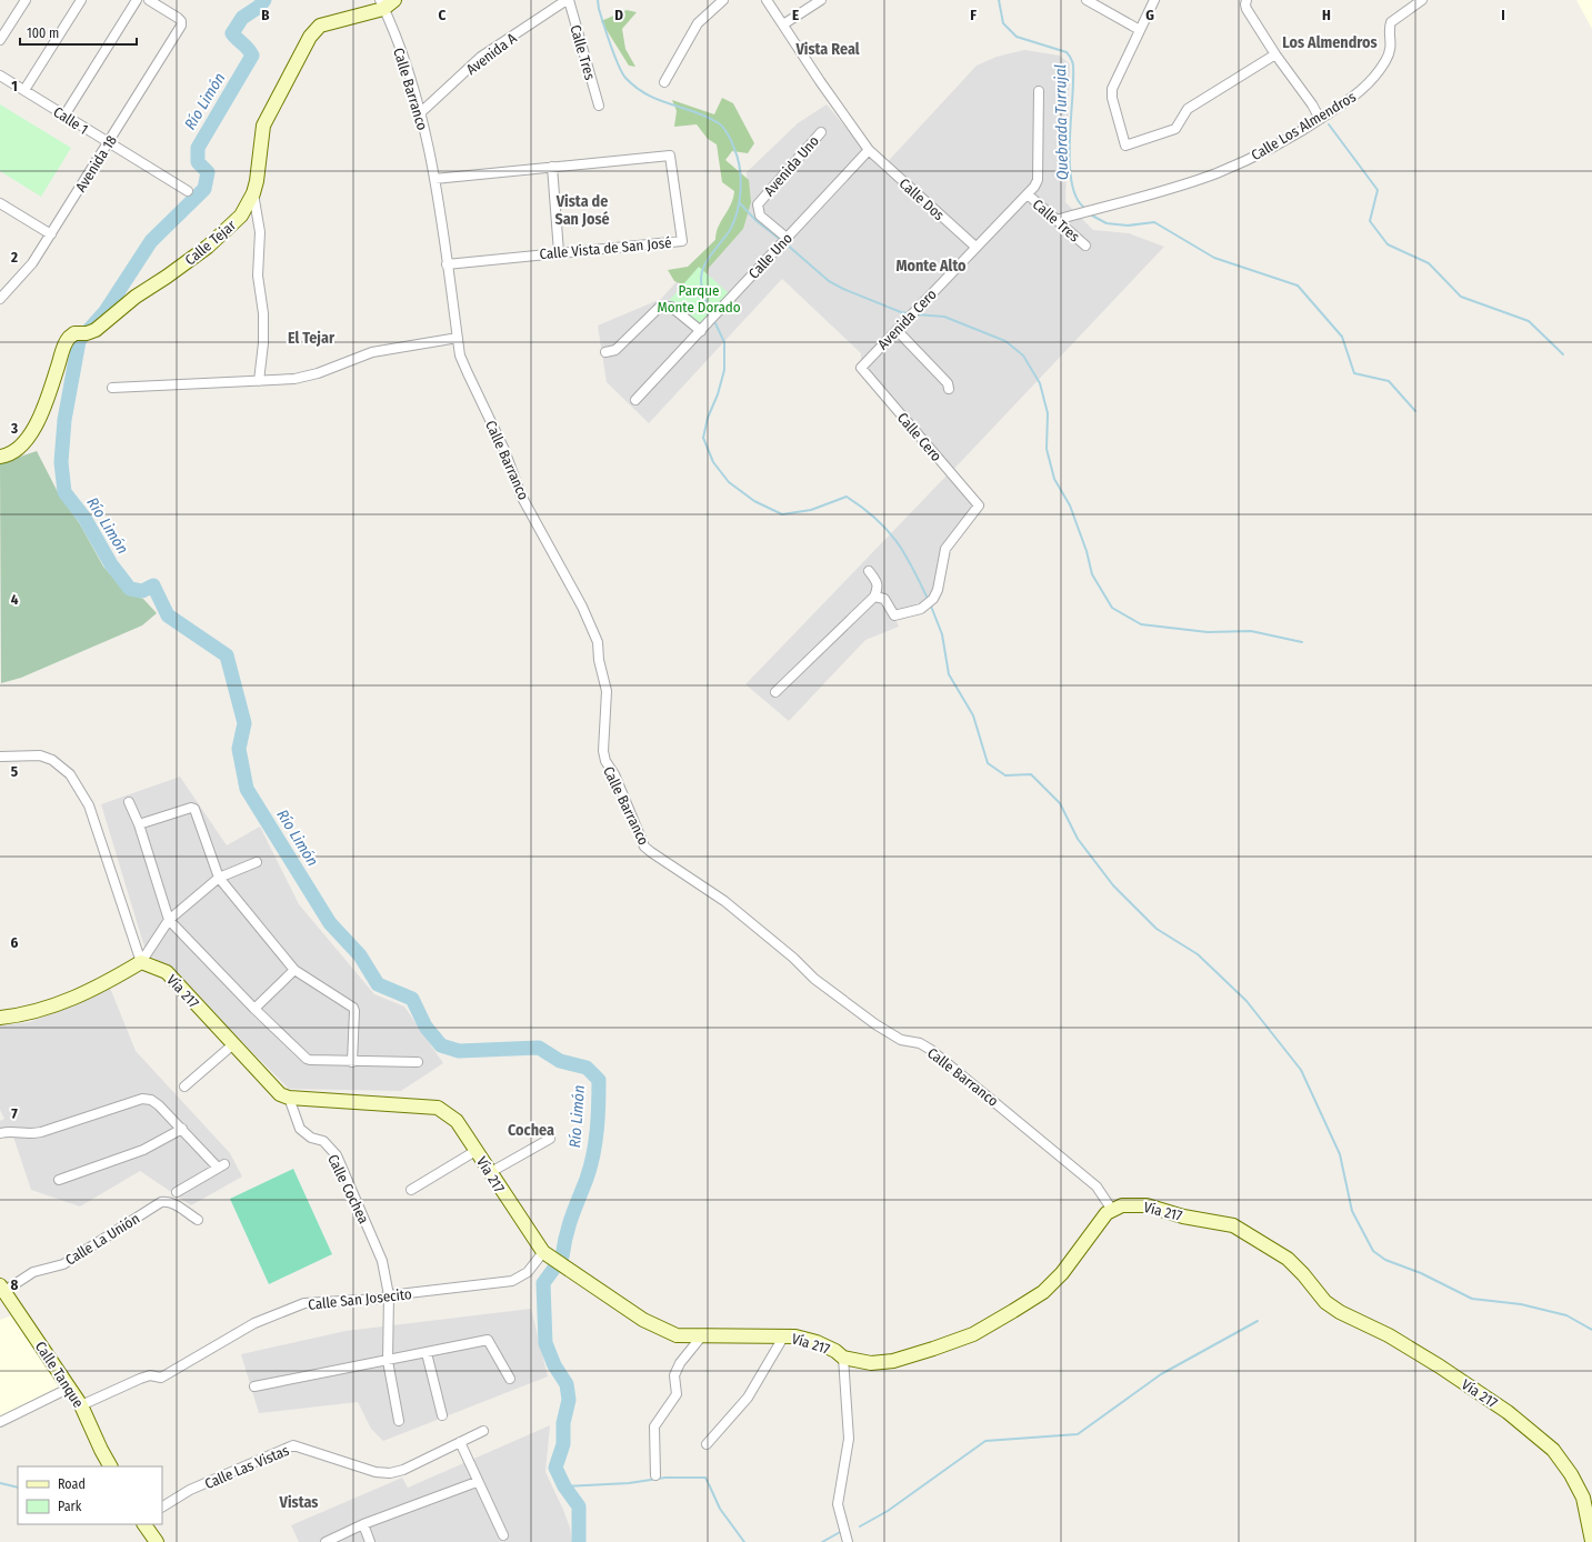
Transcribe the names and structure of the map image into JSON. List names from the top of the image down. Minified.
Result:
{"streets":{"main road":["Calle Tejar","Vía 217","Calle Tanque"],"street":["Calle Tres","Avenida A","Calle Barranco","Calle 1","Calle Los Almendros","Avenida 18","Avenida Uno","Calle Dos","Calle Vista de San José","Calle Uno","Avenida Cero","Calle Cero","Calle Cochea","Calle La Unión","Calle San Josecito","Calle Las Vistas"]},"crossings":[["Calle Tres","Avenida A"],["Calle Tres","Calle Los Almendros"],["Calle Tres","Avenida Cero"],["Avenida A","Calle Barranco"],["Calle Barranco","Calle Tejar"],["Calle Barranco","Calle Vista de San José"],["Calle Barranco","Vía 217"],["Calle 1","Avenida 18"],["Avenida Uno","Calle Uno"],["Calle Dos","Calle Uno"],["Calle Dos","Avenida Cero"],["Avenida Cero","Calle Cero"],["Vía 217","Calle Cochea"],["Vía 217","Calle San Josecito"],["Calle Cochea","Calle San Josecito"],["Calle La Unión","Calle Tanque"],["Calle San Josecito","Calle Tanque"]],"districts":["Los Almendros","Vista Real","Vista de San José","Monte Alto","El Tejar","Cochea","Vistas"],"water":["Río Limón","Quebrada Turrujal"],"parks":["Parque Monte Dorado"],"legend":["Road","Park"],"scale_bar":"100 m","grid":{"columns":["B","C","D","E","F","G","H","I"],"rows":["1","2","3","4","5","6","7","8"]}}
